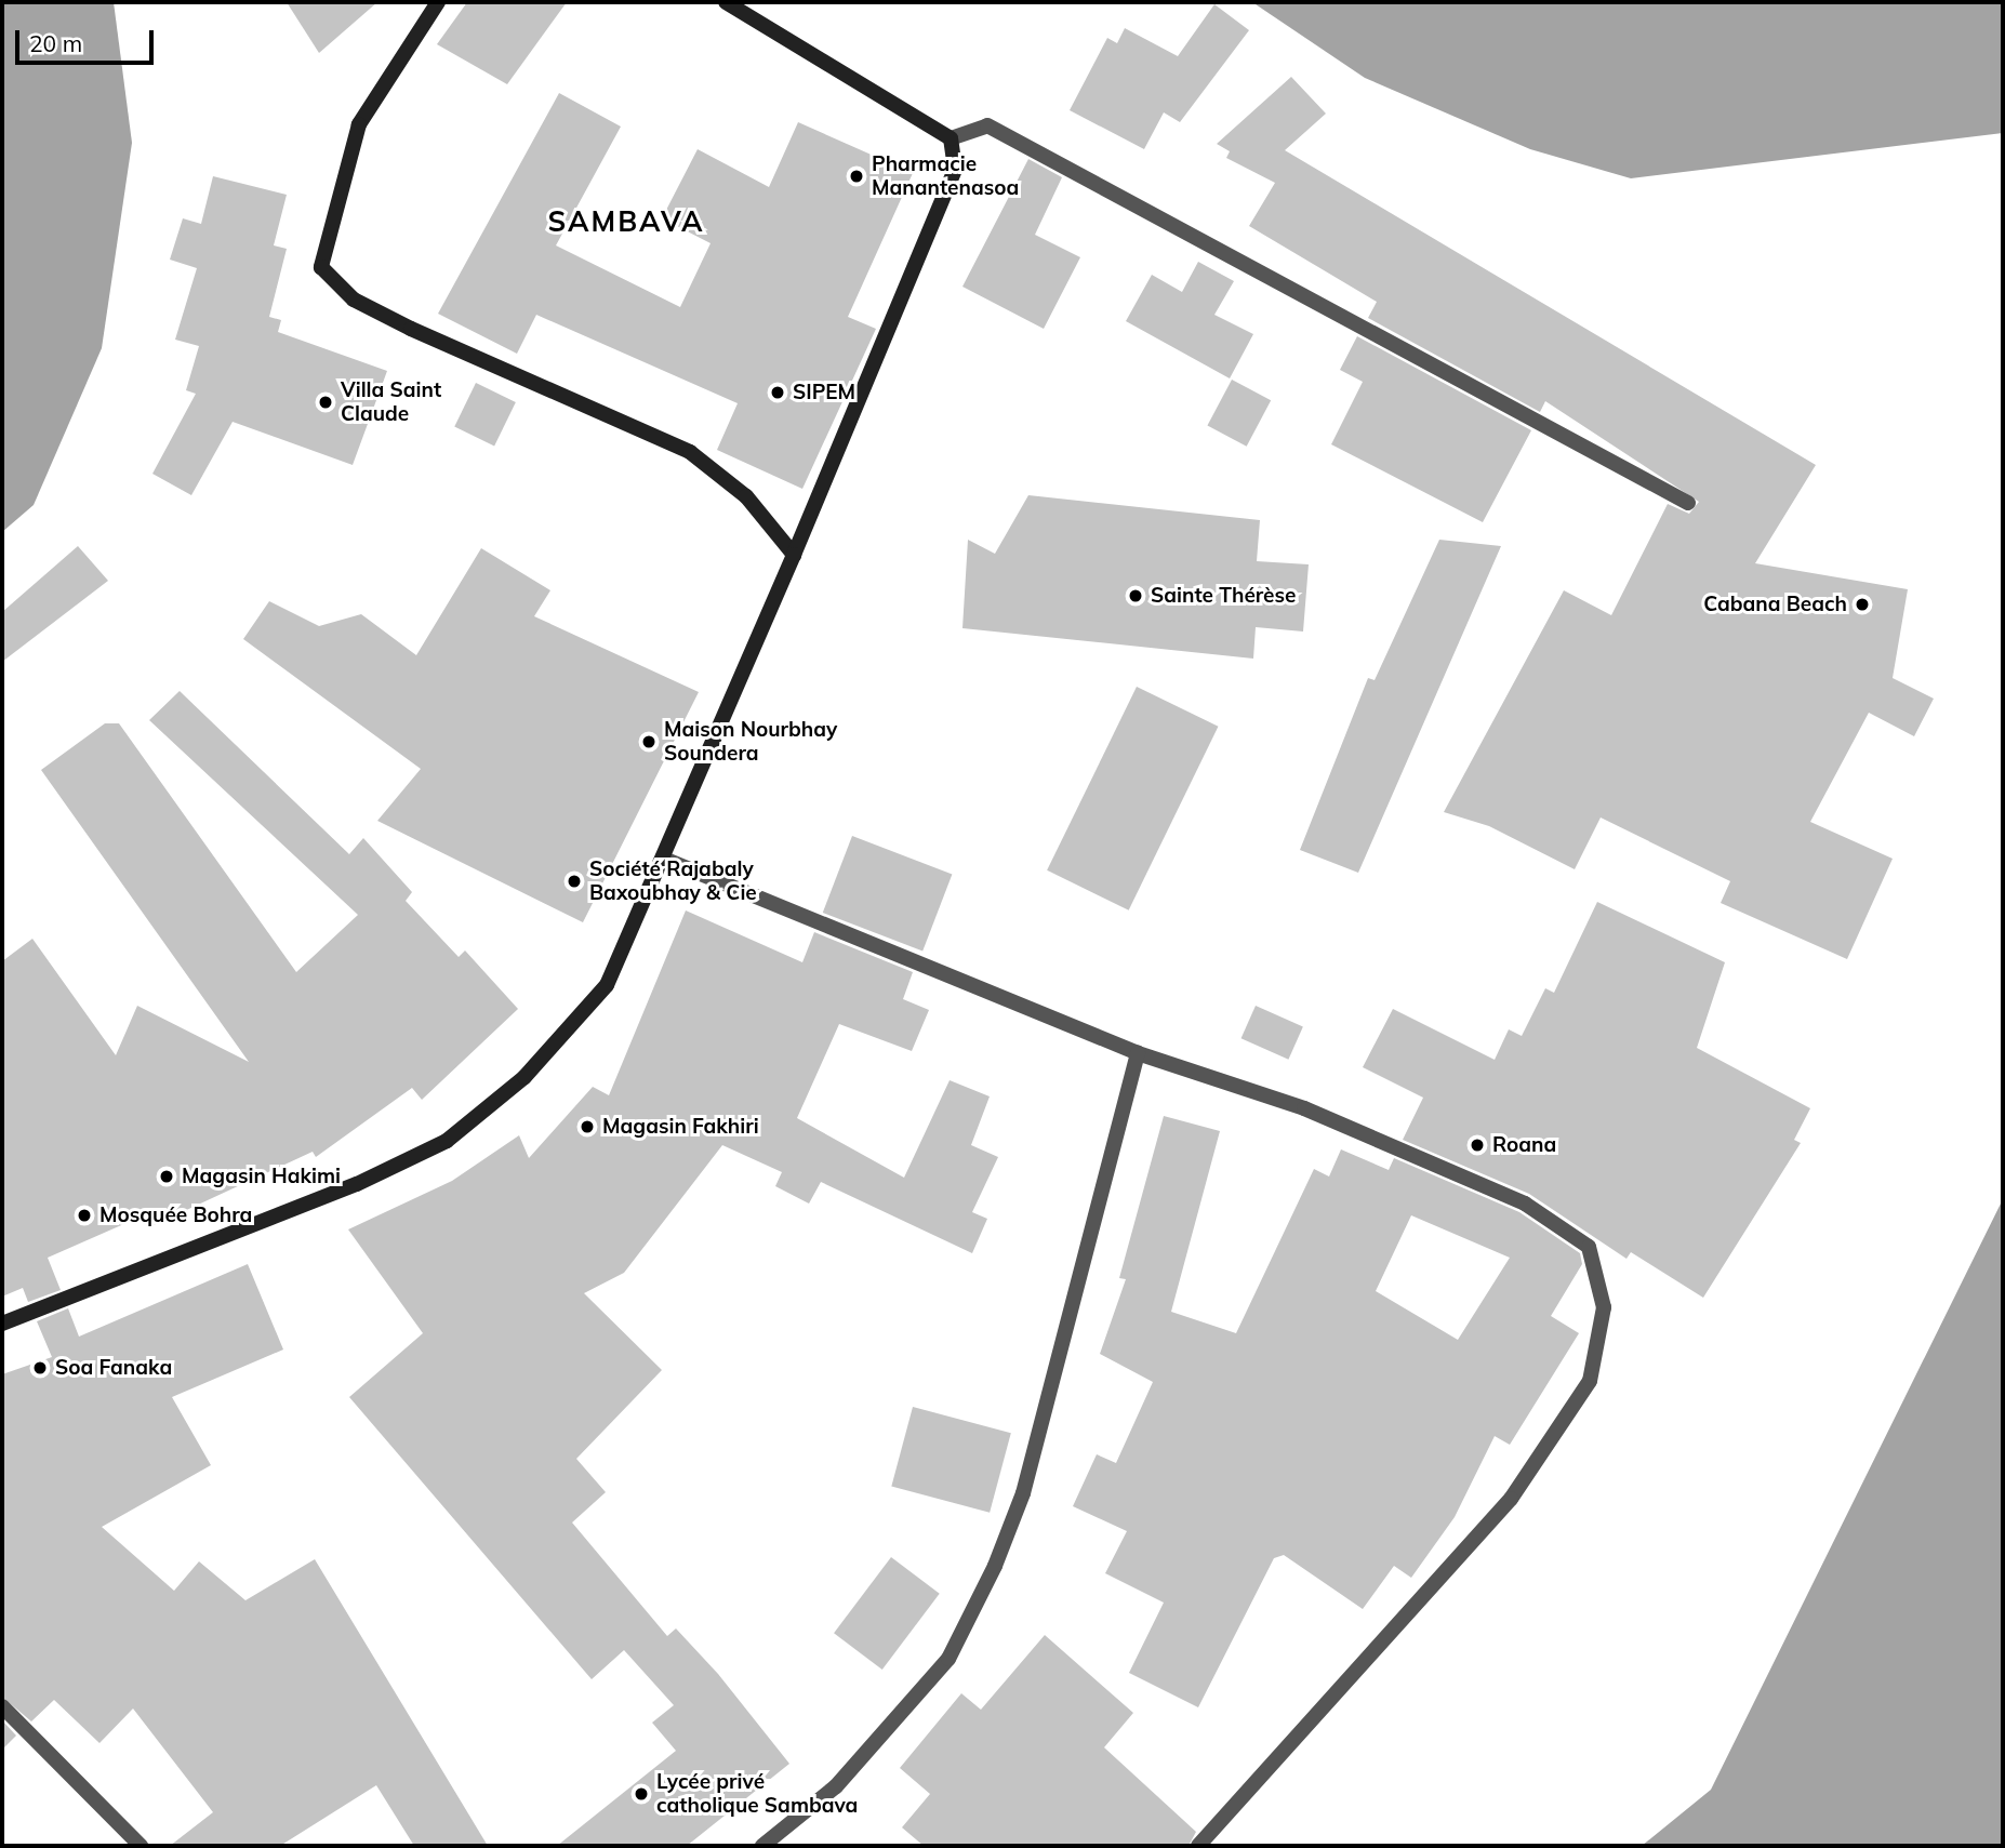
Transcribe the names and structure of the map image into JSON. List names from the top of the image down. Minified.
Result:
{"districts":["SAMBAVA"],"places":["Pharmacie Manantenasoa","SIPEM","Villa Saint Claude","Sainte Thérèse","Cabana Beach","Maison Nourbhay Soundera","Société Rajabaly Baxoubhay & Cie","Magasin Fakhiri","Roana","Magasin Hakimi","Mosquée Bohra","Soa Fanaka","Lycée privé catholique Sambava"],"scale_bar":"20 m"}
